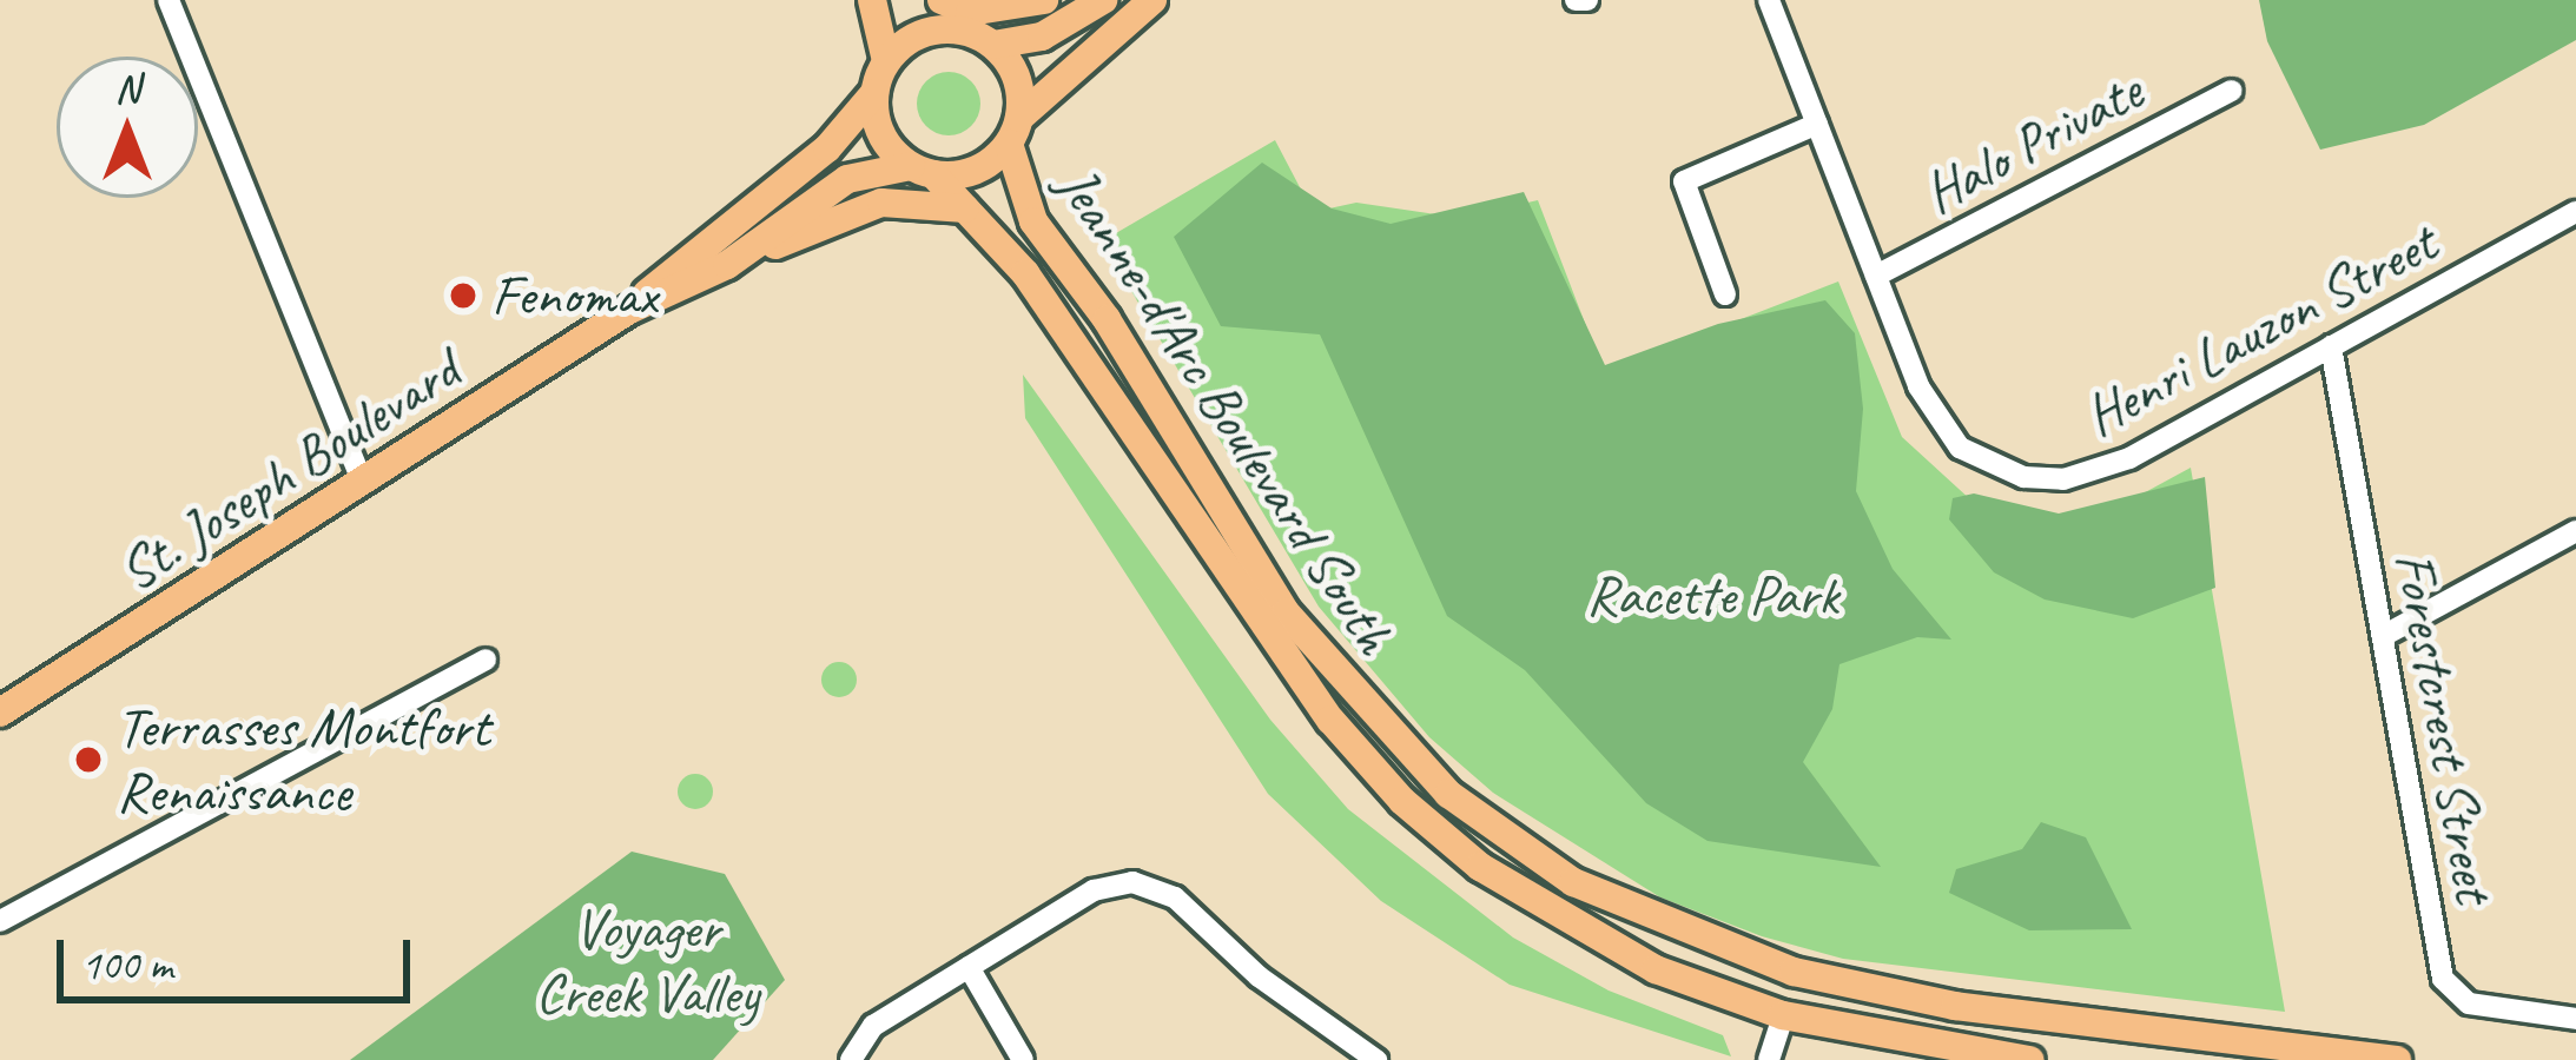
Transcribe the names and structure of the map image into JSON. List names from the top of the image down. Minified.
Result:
{"streets":{"main road":["Jeanne-d'Arc Boulevard South","St. Joseph Boulevard"],"street":["Halo Private","Henri Lauzon Street","Forestcrest Street"]},"crossings":[["Halo Private","Henri Lauzon Street"],["Henri Lauzon Street","Forestcrest Street"],["Jeanne-d'Arc Boulevard South","St. Joseph Boulevard"]],"parks":["Racette Park","Voyager Creek Valley"],"places":["Fenomax","Terrasses Montfort Renaissance"],"scale_bar":"100 m","north":"top"}
